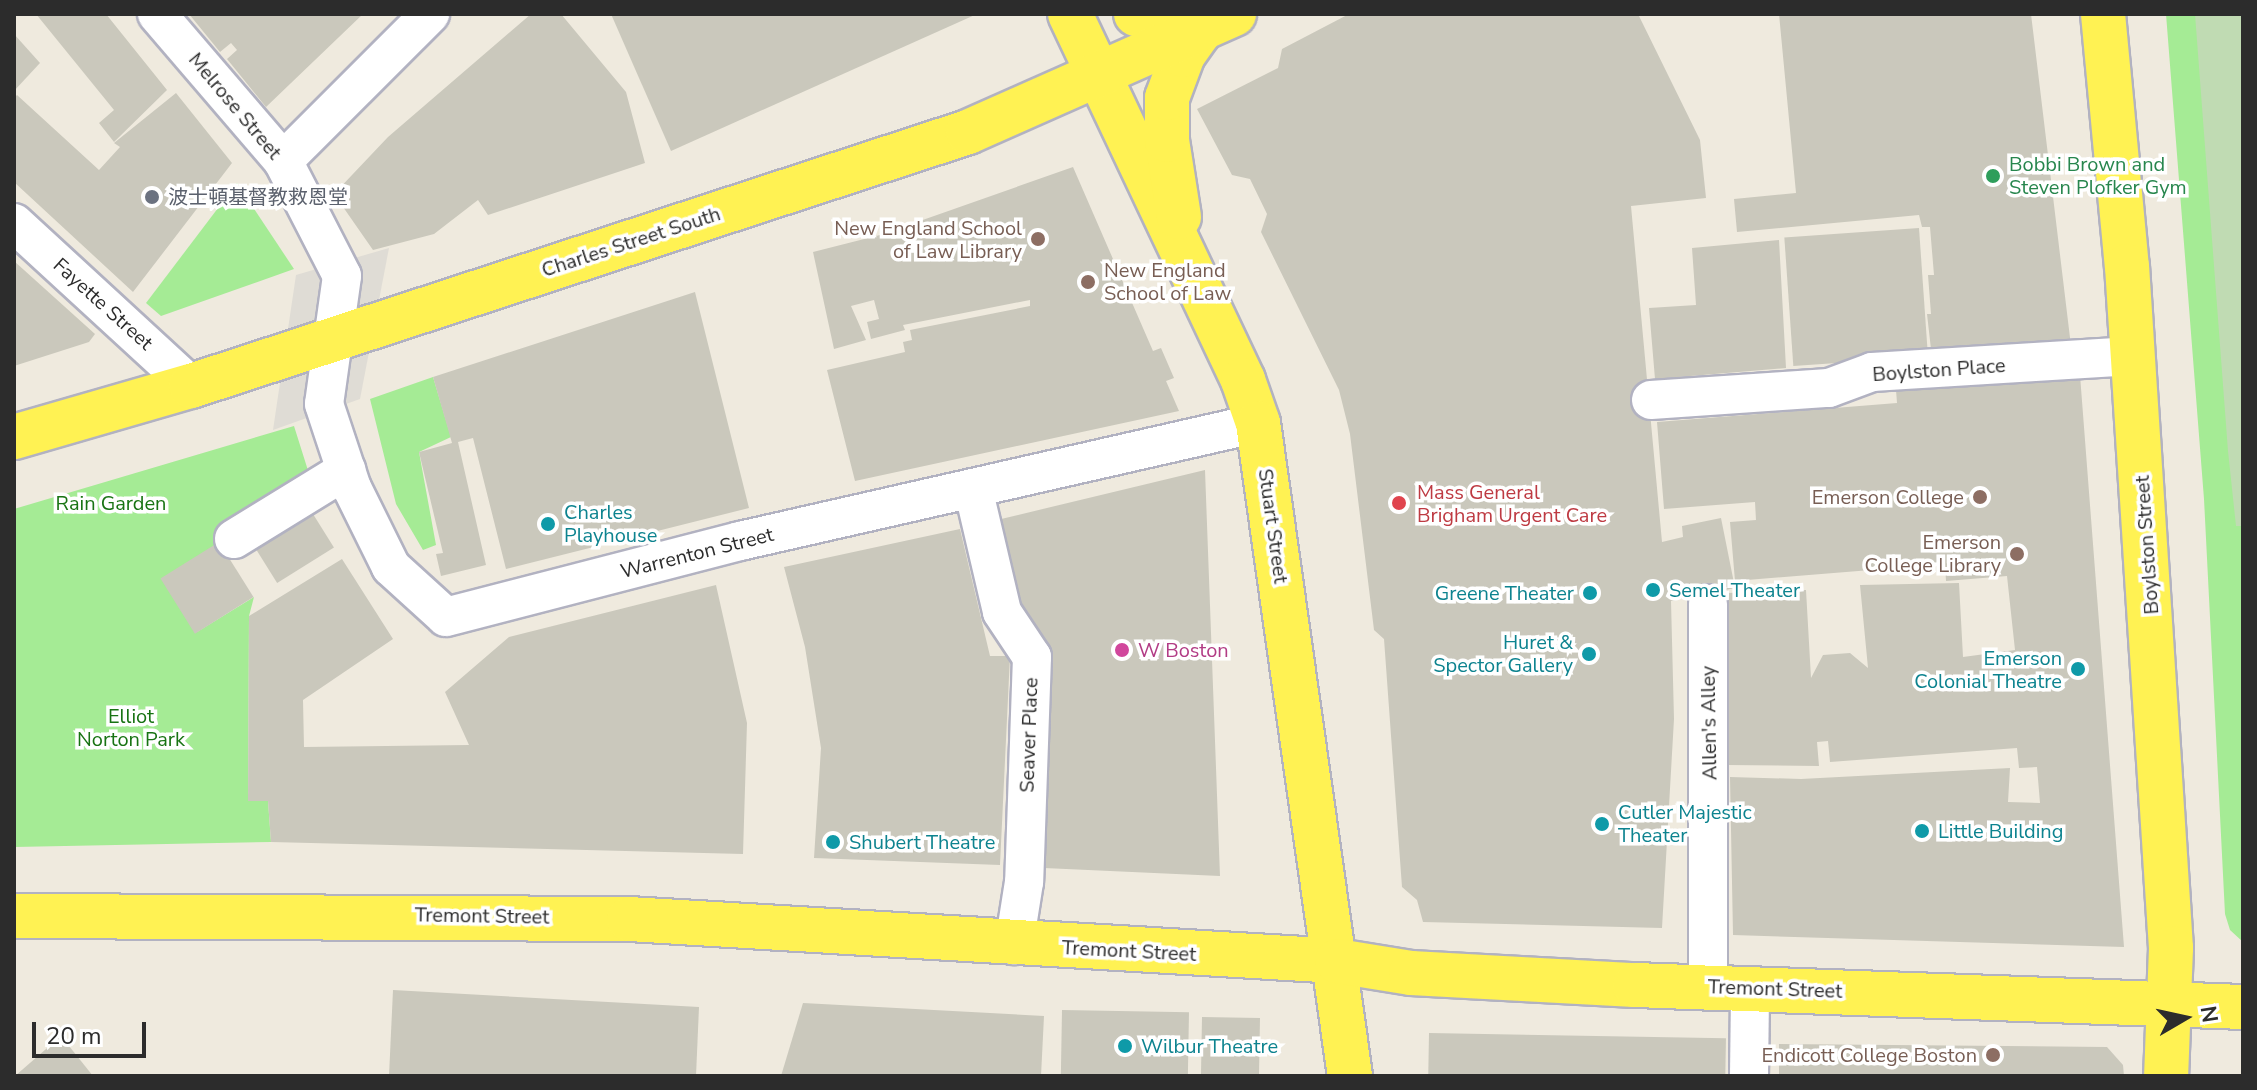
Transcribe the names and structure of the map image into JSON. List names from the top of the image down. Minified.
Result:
{"streets":{"main road":["Charles Street South","Stuart Street","Boylston Street","Tremont Street"],"street":["Melrose Street","Fayette Street","Boylston Place","Warrenton Street","Allen's Alley","Seaver Place"]},"crossings":[["Melrose Street","Charles Street South"],["Melrose Street","Warrenton Street"],["Charles Street South","Fayette Street"],["Charles Street South","Stuart Street"],["Charles Street South","Warrenton Street"],["Boylston Place","Boylston Street"],["Stuart Street","Warrenton Street"],["Stuart Street","Tremont Street"],["Boylston Street","Tremont Street"],["Warrenton Street","Seaver Place"],["Allen's Alley","Tremont Street"],["Seaver Place","Tremont Street"]],"parks":["Rain Garden","Elliot Norton Park"],"places":["Bobbi Brown and Steven Plofker Gym","波士頓基督教救恩堂","New England School of Law Library","New England School of Law","Emerson College","Mass General Brigham Urgent Care","Charles Playhouse","Emerson College Library","Semel Theater","Greene Theater","W Boston","Huret & Spector Gallery","Emerson Colonial Theatre","Cutler Majestic Theater","Little Building","Shubert Theatre","Wilbur Theatre","Endicott College Boston"],"scale_bar":"20 m","north":"right"}
